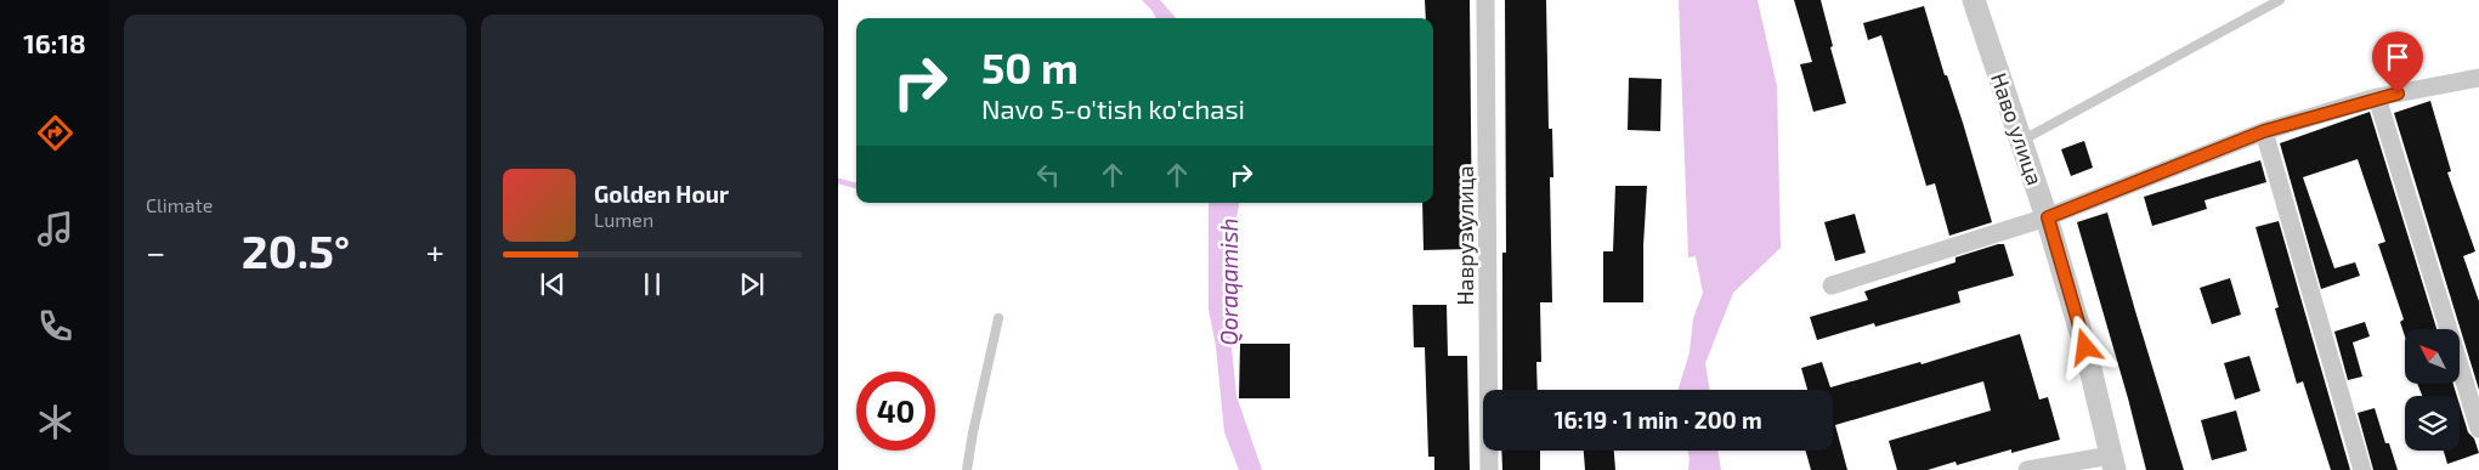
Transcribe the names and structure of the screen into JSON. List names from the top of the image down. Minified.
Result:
{"streets":{"street":["Наво улица","Навруз улица"]},"water":["Qoraqamish"],"north":"top left","page":{"tabs":"16:18","tile":"Climate","turn":["50 m","Navo 5-o'tish ko'chasi"],"song":["Golden Hour","Lumen"],"heat":["−","20.5°","+"],"limit":"40","trip":"16:19 · 1 min · 200 m"}}
